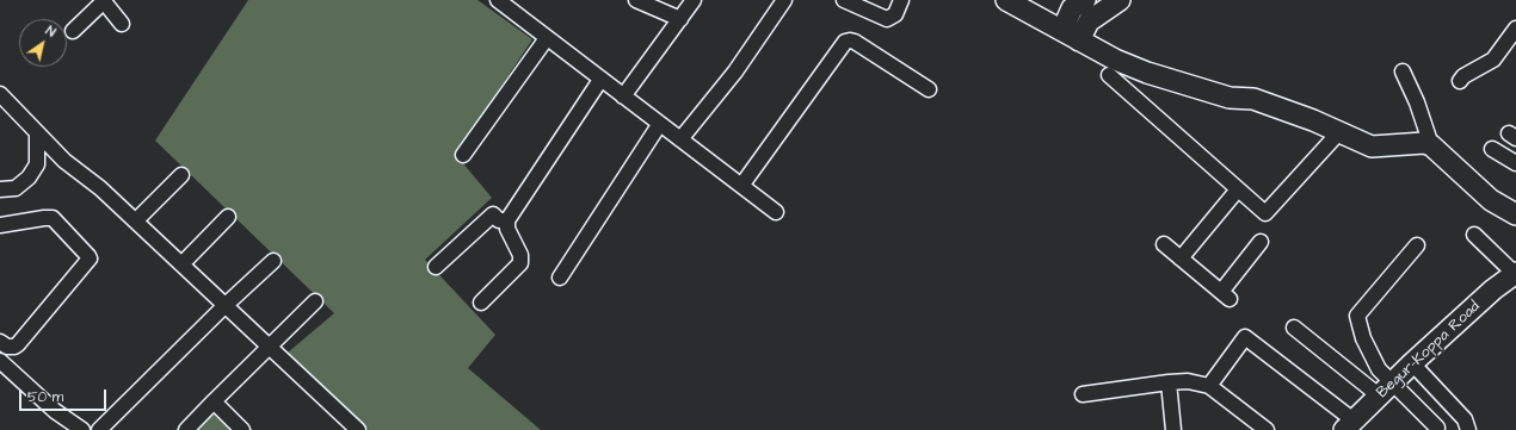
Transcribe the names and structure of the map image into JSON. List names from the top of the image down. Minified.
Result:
{"streets":{"street":["Begur-Koppa Road"]},"scale_bar":"50 m","north":"top right"}
